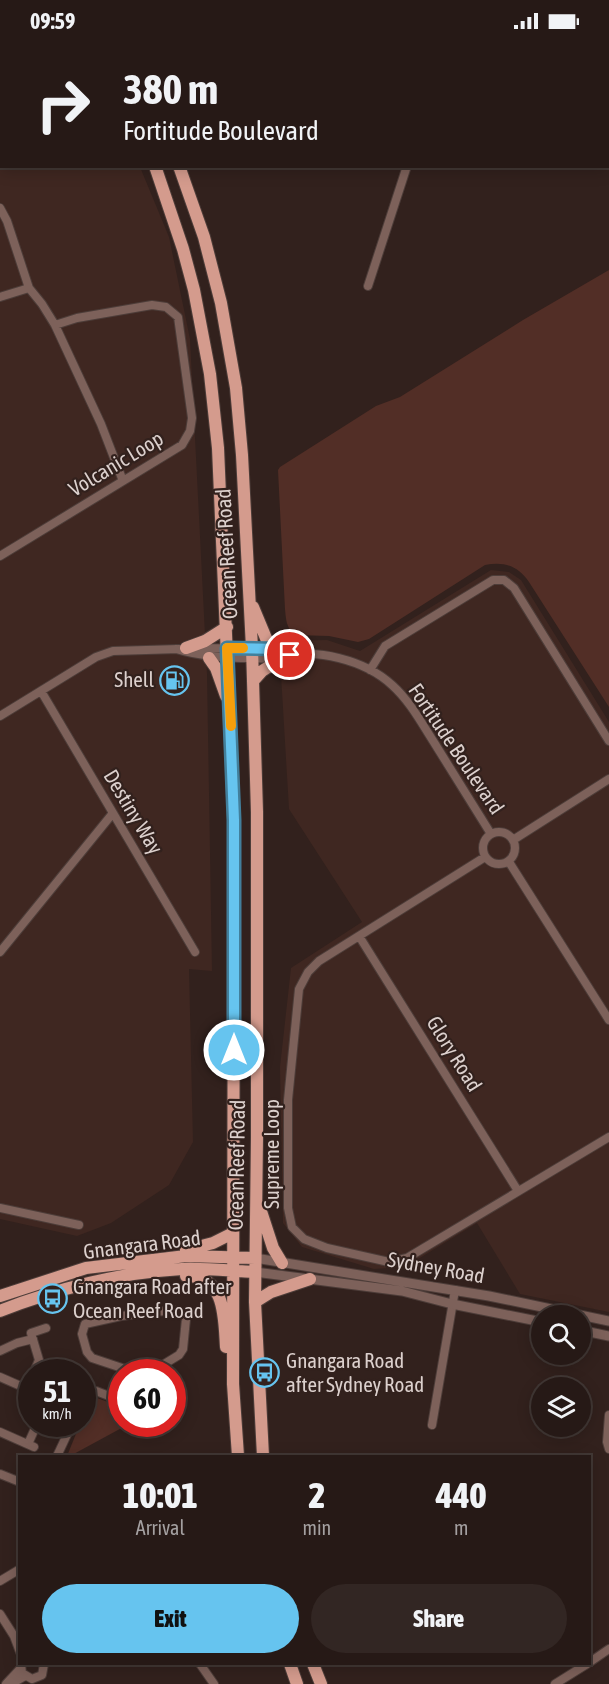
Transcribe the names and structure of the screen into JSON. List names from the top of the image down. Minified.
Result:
{"streets":{"main road":["Ocean Reef Road","Gnangara Road"],"street":["Volcanic Loop","Fortitude Boulevard","Destiny Way","Glory Road","Supreme Loop","Sydney Road"]},"crossings":[["Ocean Reef Road","Fortitude Boulevard"],["Ocean Reef Road","Gnangara Road"],["Ocean Reef Road","Sydney Road"],["Fortitude Boulevard","Supreme Loop"],["Glory Road","Supreme Loop"],["Gnangara Road","Sydney Road"]],"places":{"fuel station":["Shell"],"bus stop":["Gnangara Road after Ocean Reef Road","Gnangara Road after Sydney Road"]},"page":{"status":"09:59","turn":["380 m","Fortitude Boulevard"],"speed":"51 km/h","limit":"60","eta":["10:01","Arrival","2","min","440","m"],"buttons":["Exit","Share"]}}
